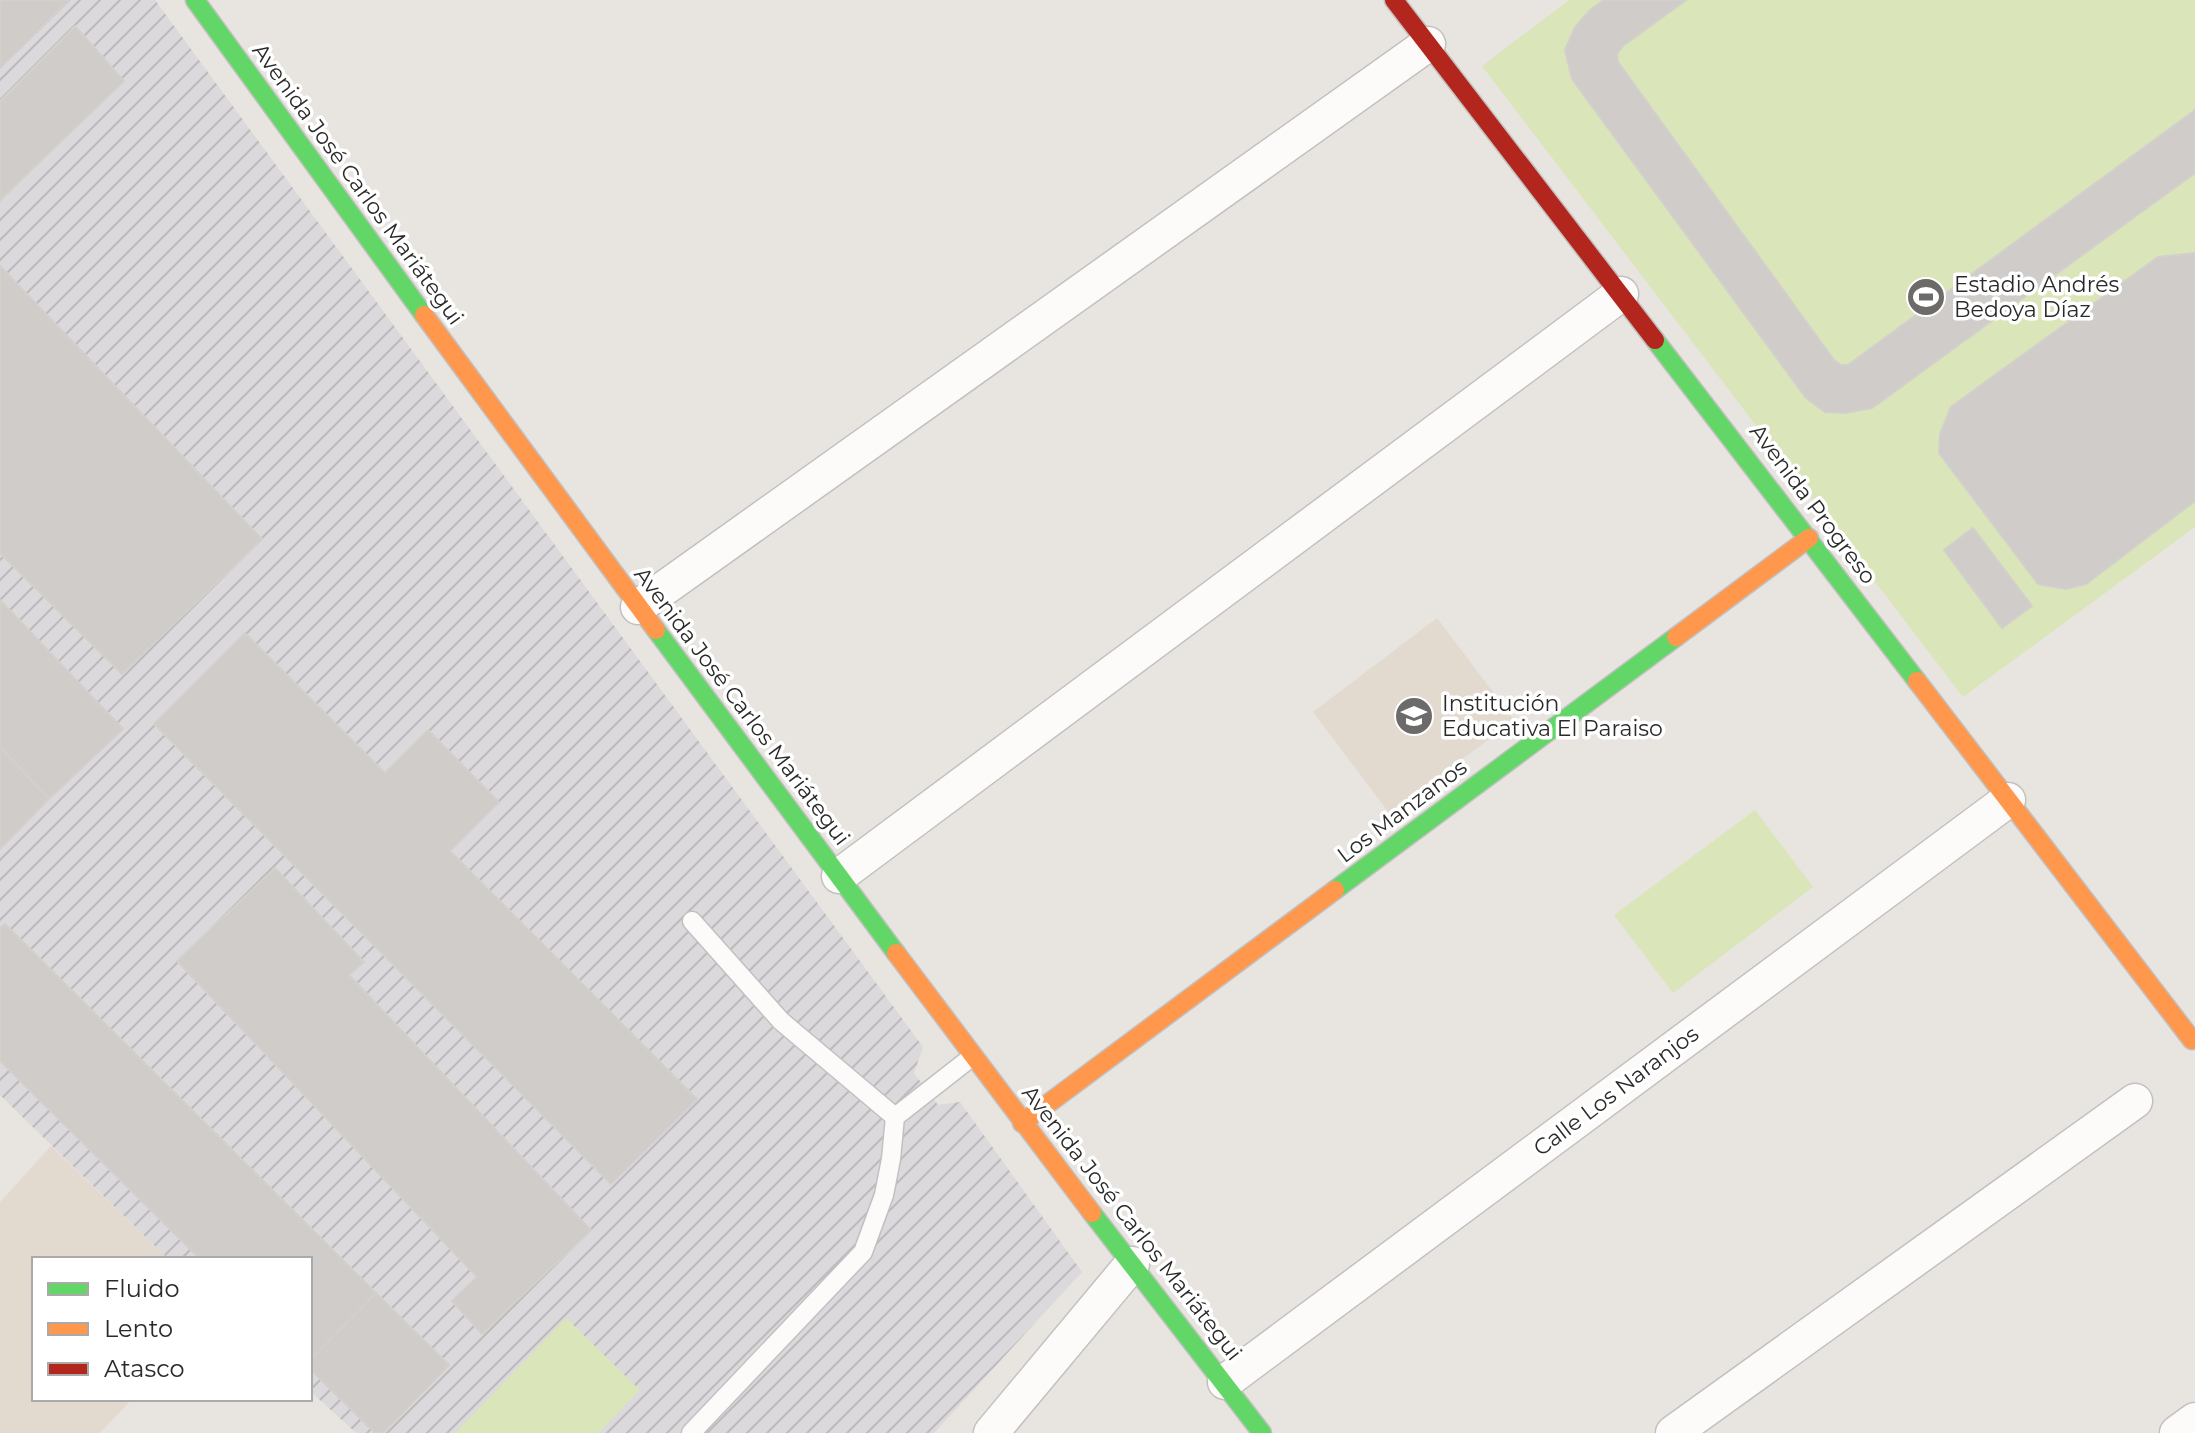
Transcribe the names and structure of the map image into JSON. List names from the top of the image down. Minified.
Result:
{"streets":{"street":["Avenida José Carlos Mariátegui","Avenida Progreso","Los Manzanos","Calle Los Naranjos"]},"crossings":[["Avenida José Carlos Mariátegui","Los Manzanos"],["Avenida José Carlos Mariátegui","Calle Los Naranjos"],["Avenida Progreso","Los Manzanos"],["Avenida Progreso","Calle Los Naranjos"]],"places":{"sports":["Estadio Andrés Bedoya Díaz"],"school or university":["Institución Educativa El Paraiso"]},"legend":["Fluido","Lento","Atasco"]}
